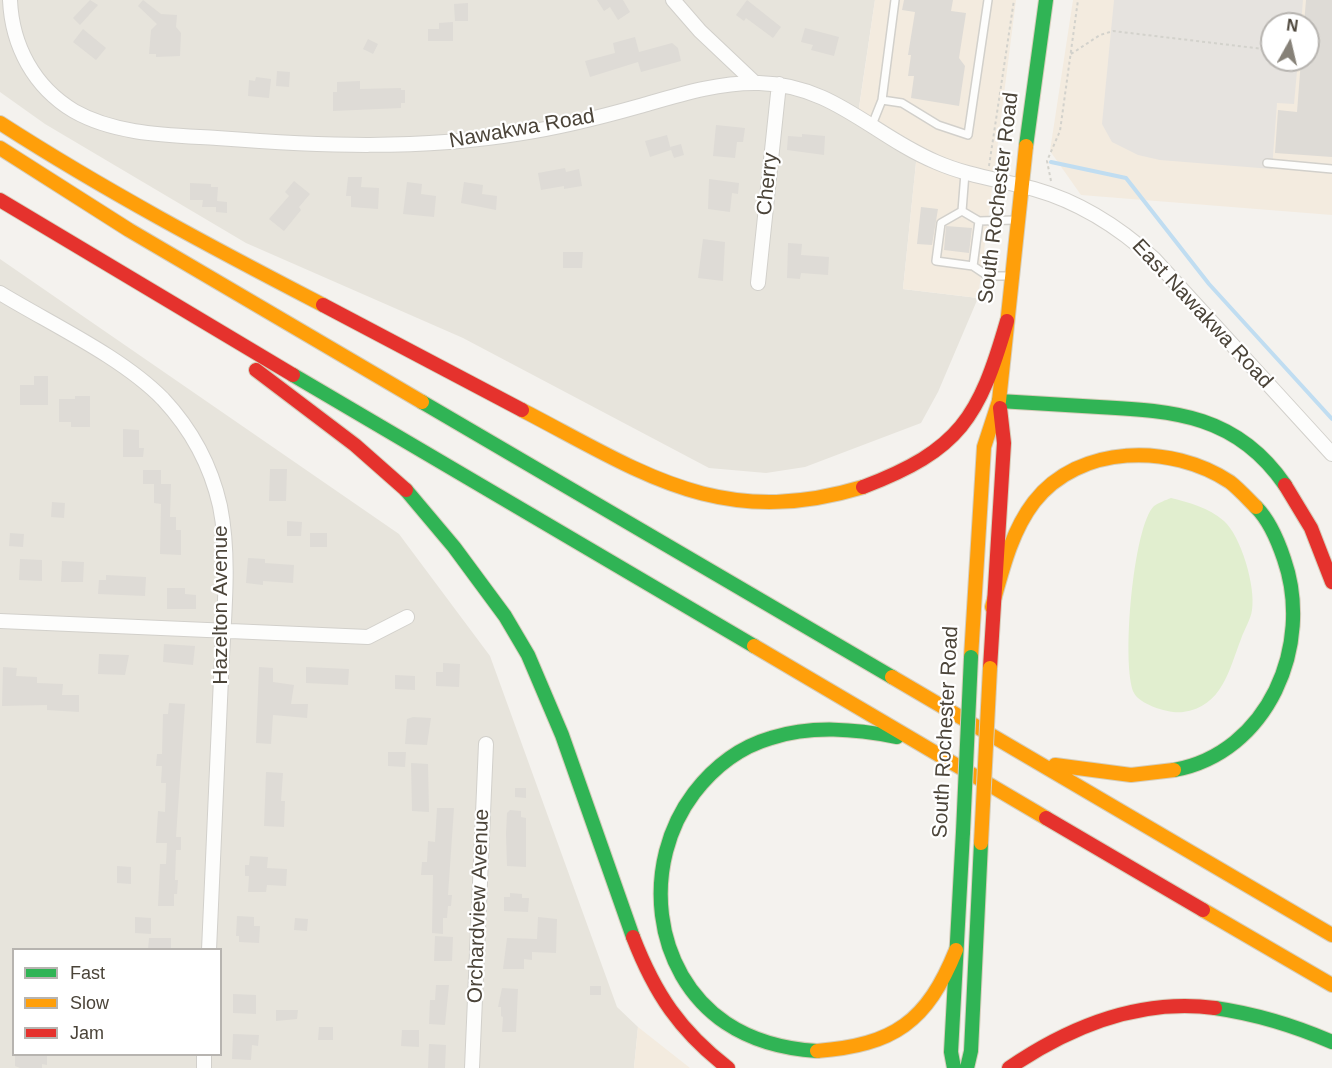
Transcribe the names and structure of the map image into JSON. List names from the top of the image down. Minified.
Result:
{"streets":{"main road":["South Rochester Road"],"street":["Nawakwa Road","Cherry","East Nawakwa Road","Hazelton Avenue","Orchardview Avenue"]},"crossings":[["Nawakwa Road","Cherry"],["Nawakwa Road","South Rochester Road"],["Nawakwa Road","East Nawakwa Road"],["South Rochester Road","East Nawakwa Road"]],"legend":["Fast","Slow","Jam"],"north":"top"}
